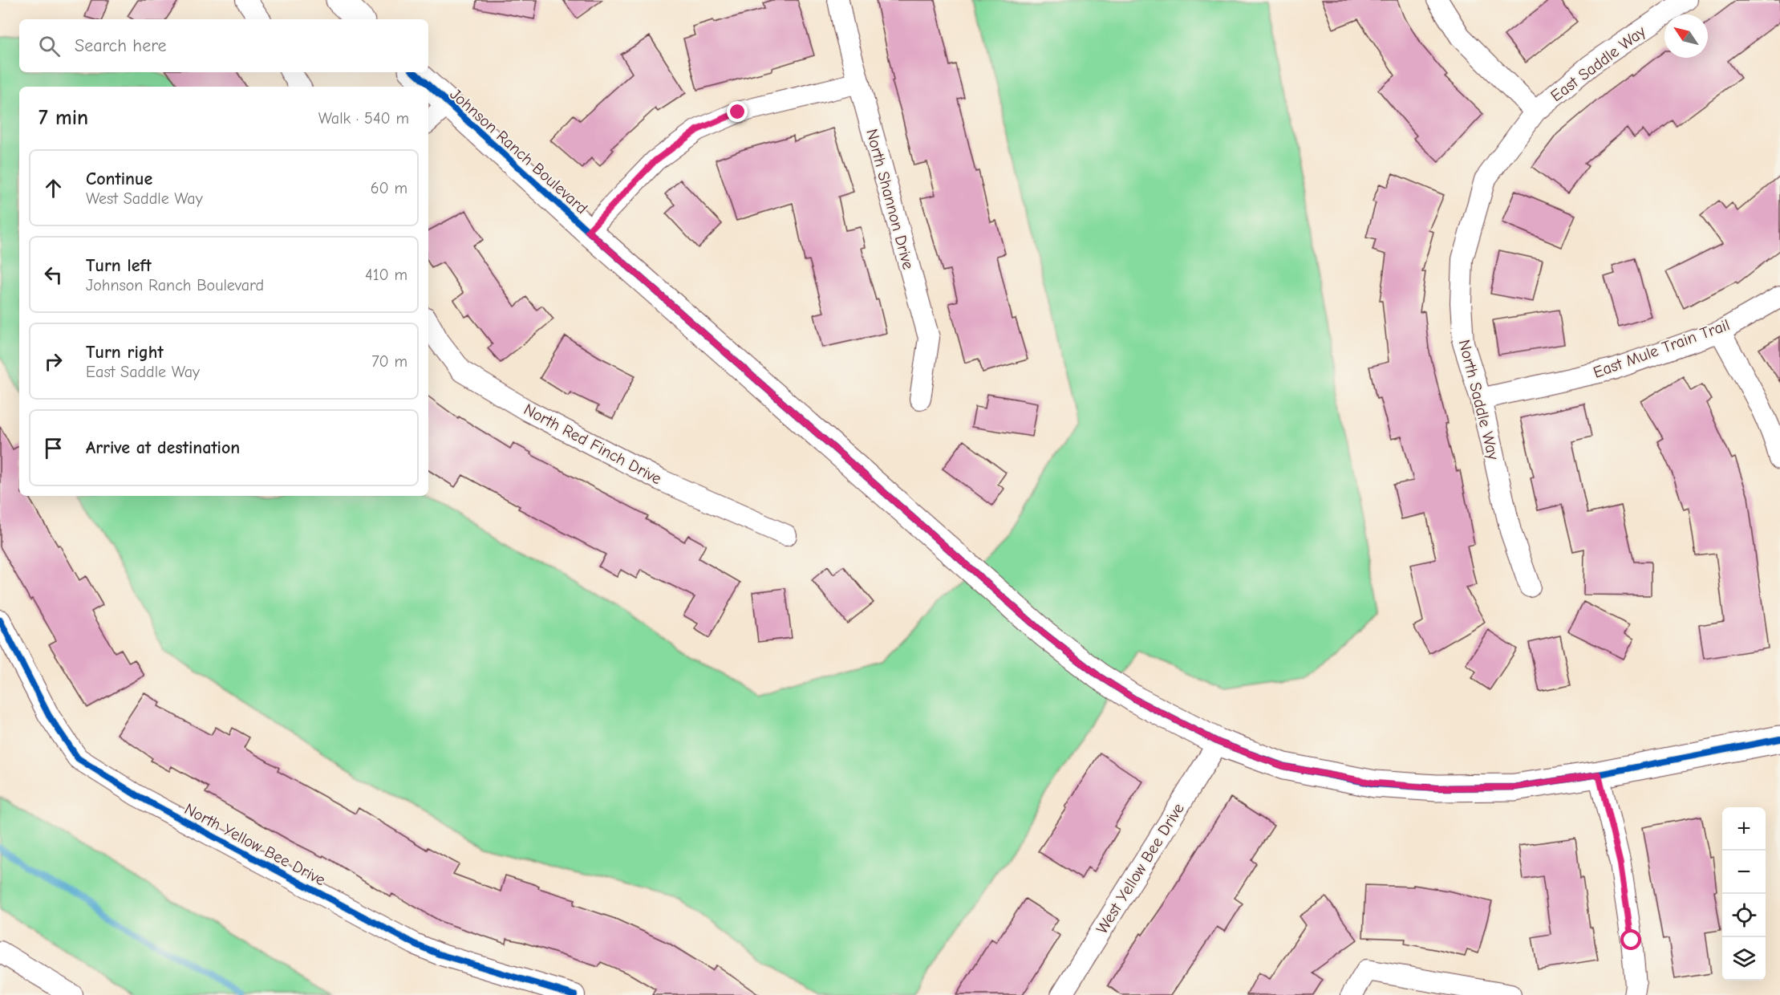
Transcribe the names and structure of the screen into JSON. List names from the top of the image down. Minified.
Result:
{"streets":{"street":["East Saddle Way","Johnson Ranch Boulevard","North Shannon Drive","East Mule Train Trail","North Saddle Way","North Red Finch Drive","North Yellow Bee Drive","West Yellow Bee Drive"]},"crossings":[["East Saddle Way","North Saddle Way"],["Johnson Ranch Boulevard","West Yellow Bee Drive"],["East Mule Train Trail","North Saddle Way"]],"north":"top left","page":{"search":"Search here","heading":["7 min","Walk · 540 m"],"list":[["Continue","West Saddle Way","60 m"],["Turn left","Johnson Ranch Boulevard","410 m"],["Turn right","East Saddle Way","70 m"],"Arrive at destination"],"map_buttons":["+","−"]}}
